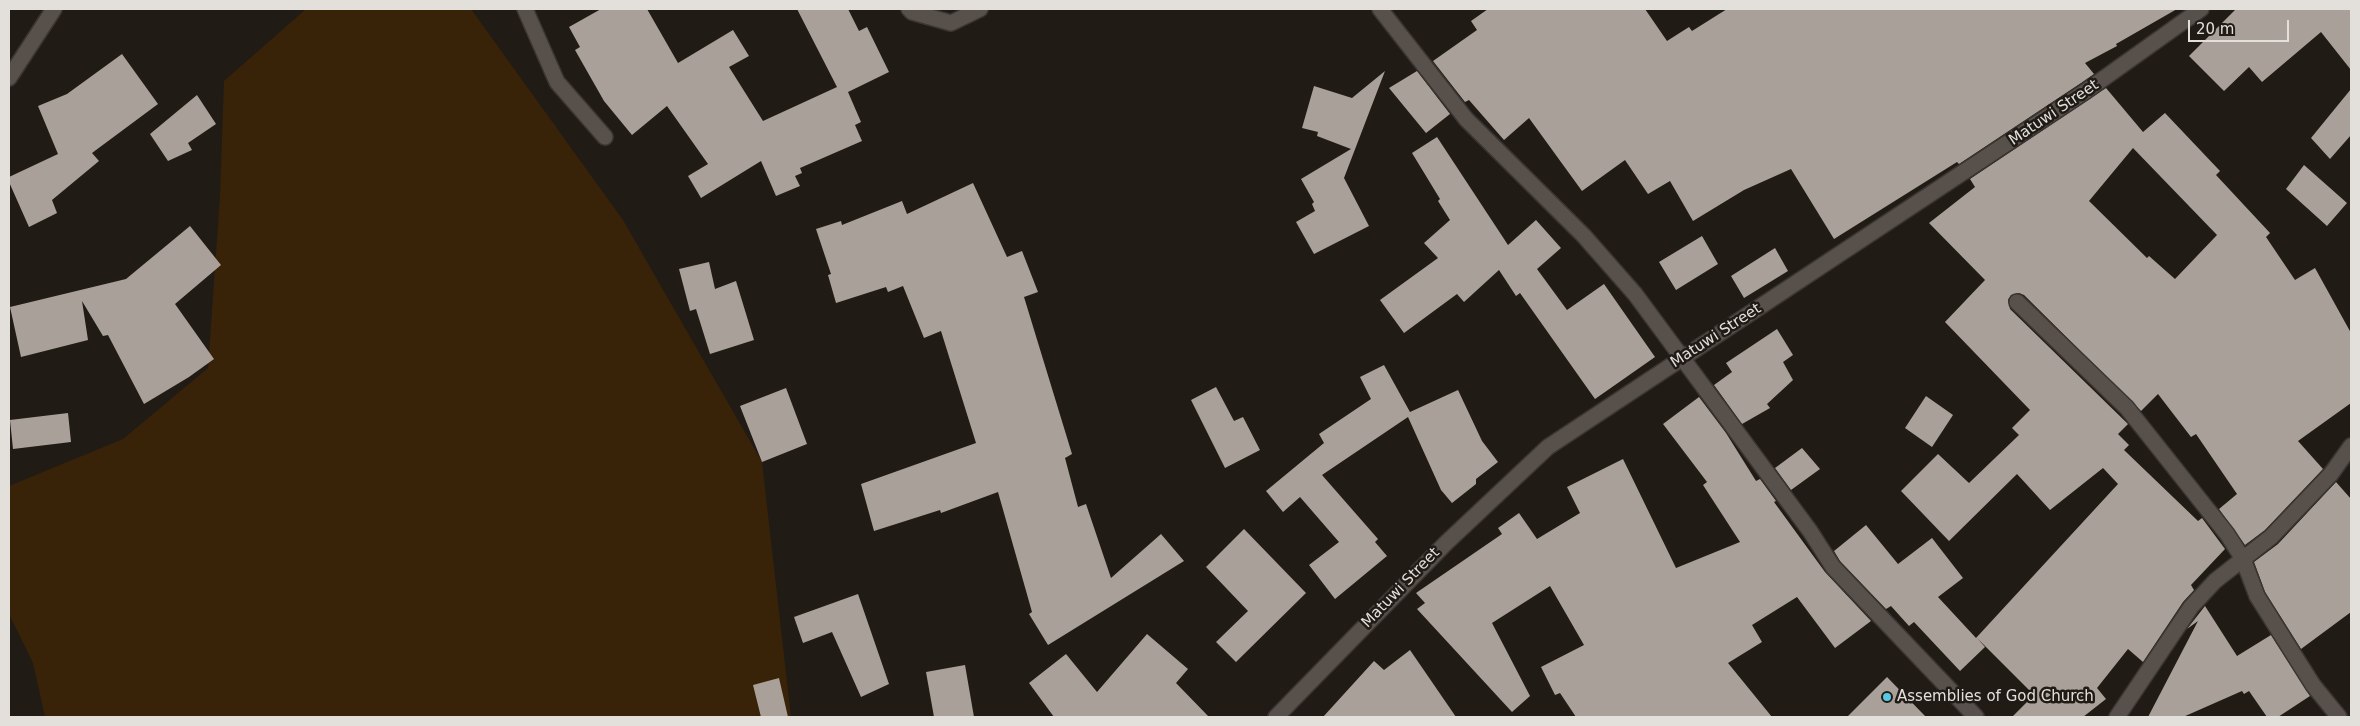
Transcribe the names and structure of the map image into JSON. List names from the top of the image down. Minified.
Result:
{"streets":{"street":["Matuwi Street"]},"places":["Assemblies of God Church"],"scale_bar":"20 m"}
